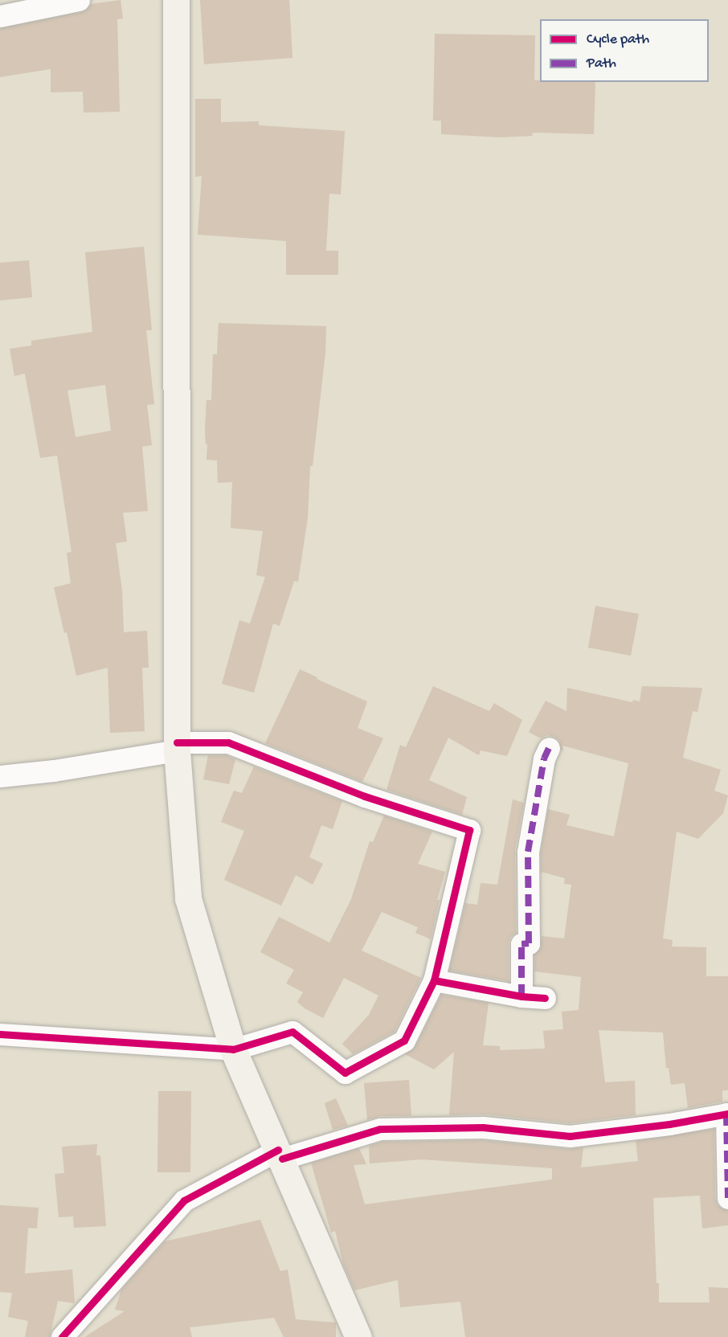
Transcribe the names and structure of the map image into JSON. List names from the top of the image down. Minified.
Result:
{"legend":["Cycle path","Path"]}
